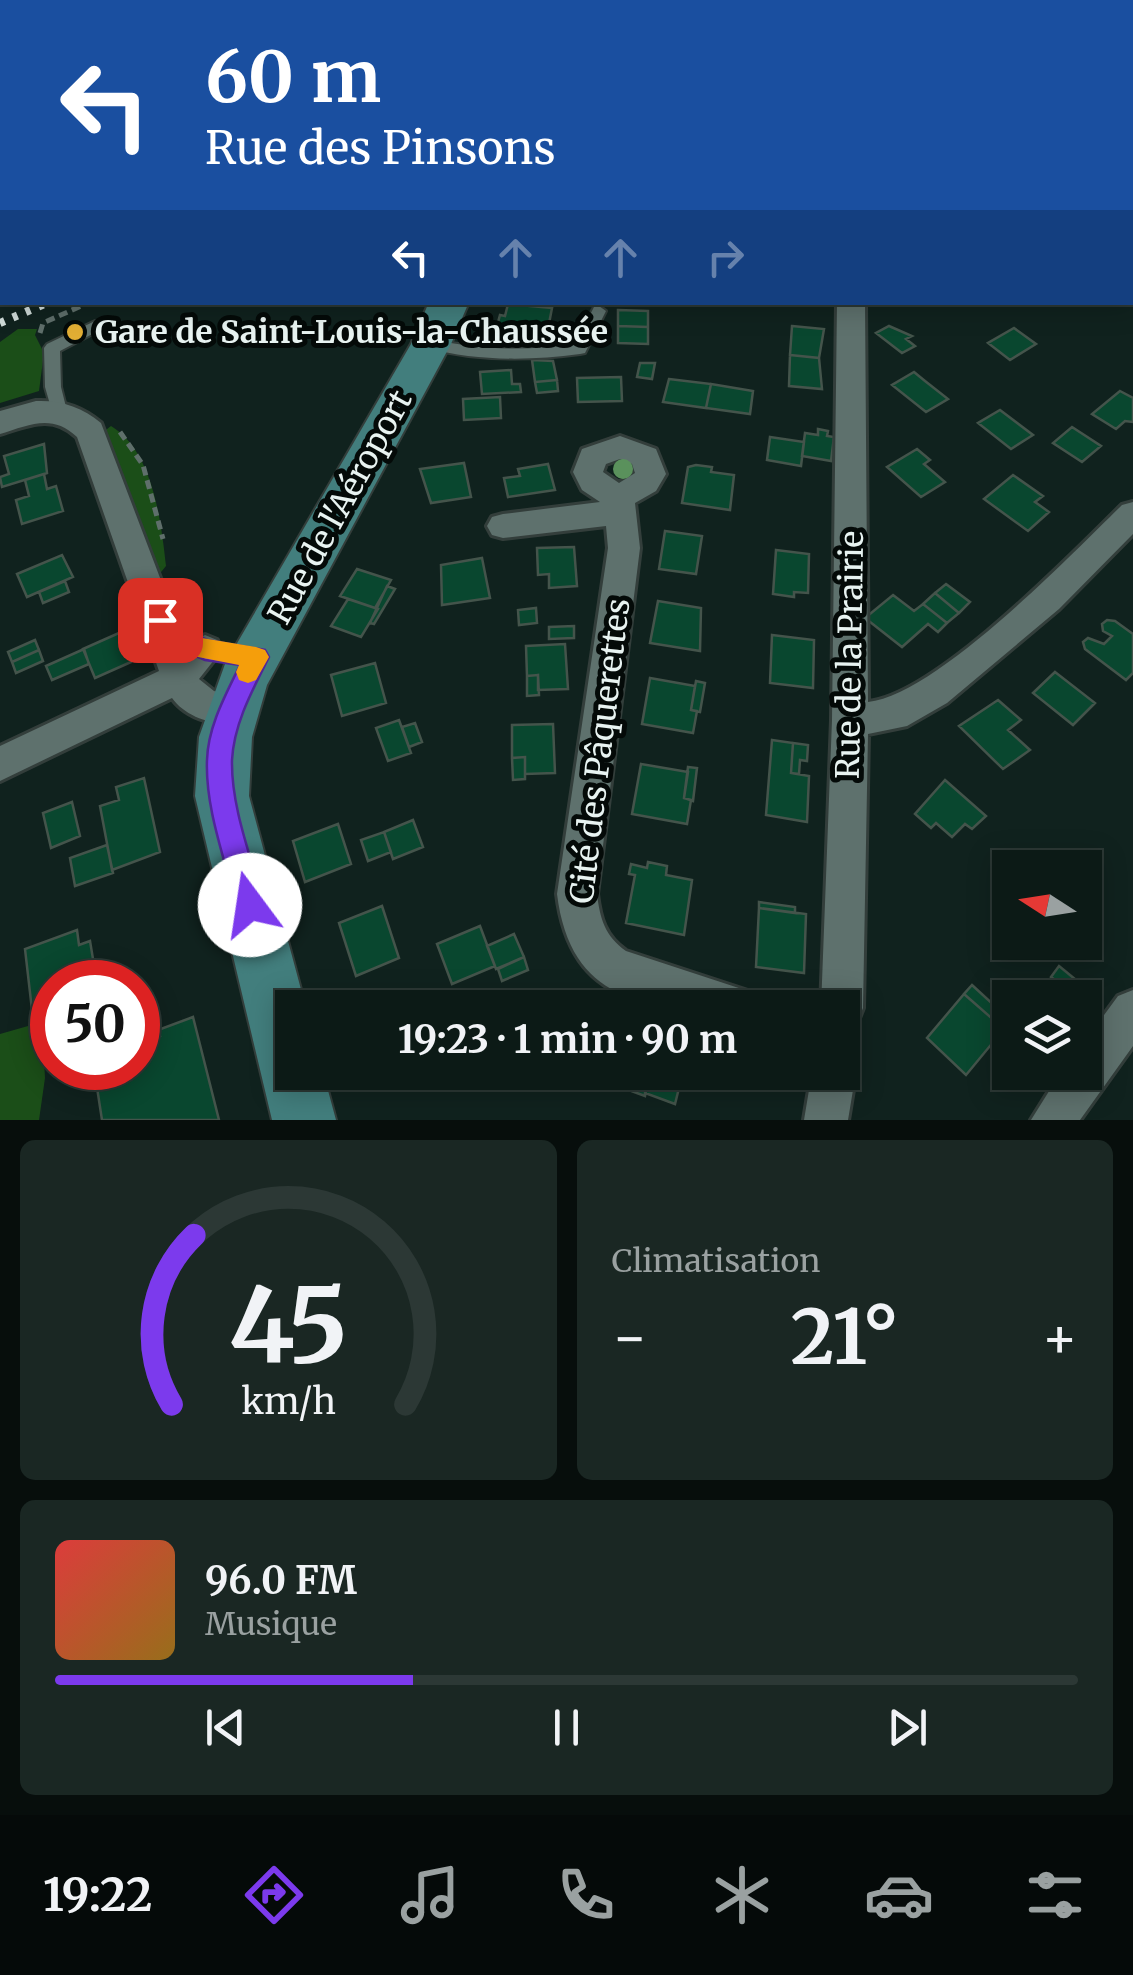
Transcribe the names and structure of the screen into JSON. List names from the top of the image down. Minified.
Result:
{"streets":{"main road":["Rue de l'Aéroport"],"street":["Rue de la Prairie","Cité des Pâquerettes"]},"places":["Gare de Saint-Louis-la-Chaussée"],"north":"left","page":{"turn":["60 m","Rue des Pinsons"],"limit":"50","trip":"19:23 · 1 min · 90 m","tile":"Climatisation","heat":["−","21°","+"],"song":["96.0 FM","Musique"],"tabs":"19:22","gauge":["45","km/h"]}}
